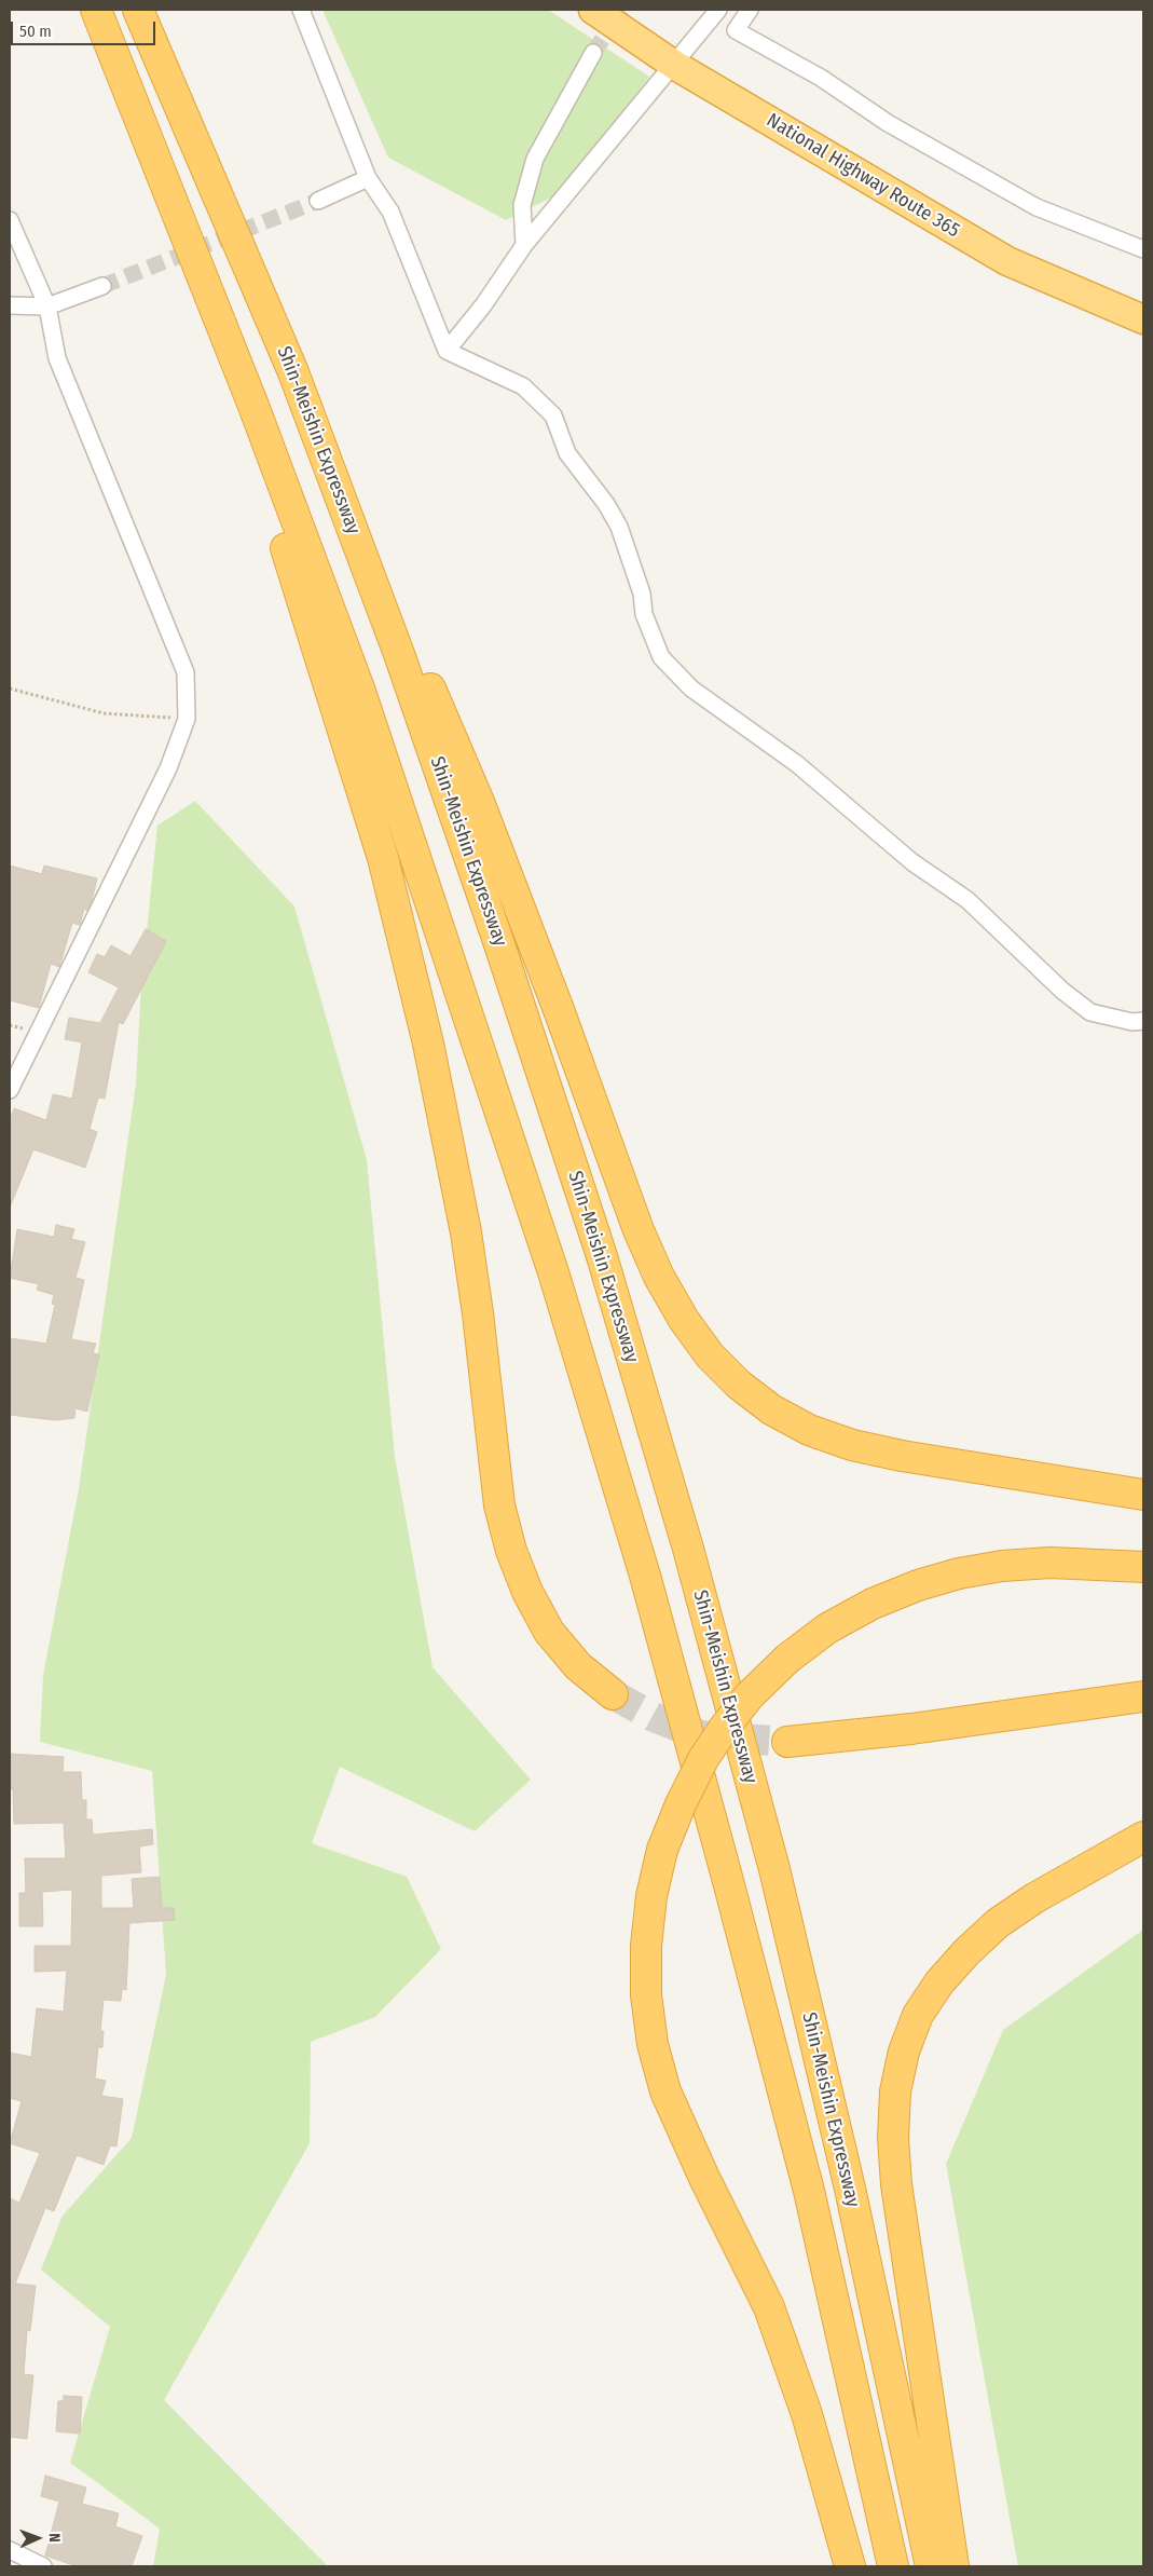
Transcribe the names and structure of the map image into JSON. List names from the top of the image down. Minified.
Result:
{"streets":{"highway":["National Highway Route 365","Shin-Meishin Expressway"]},"scale_bar":"50 m","north":"right"}
